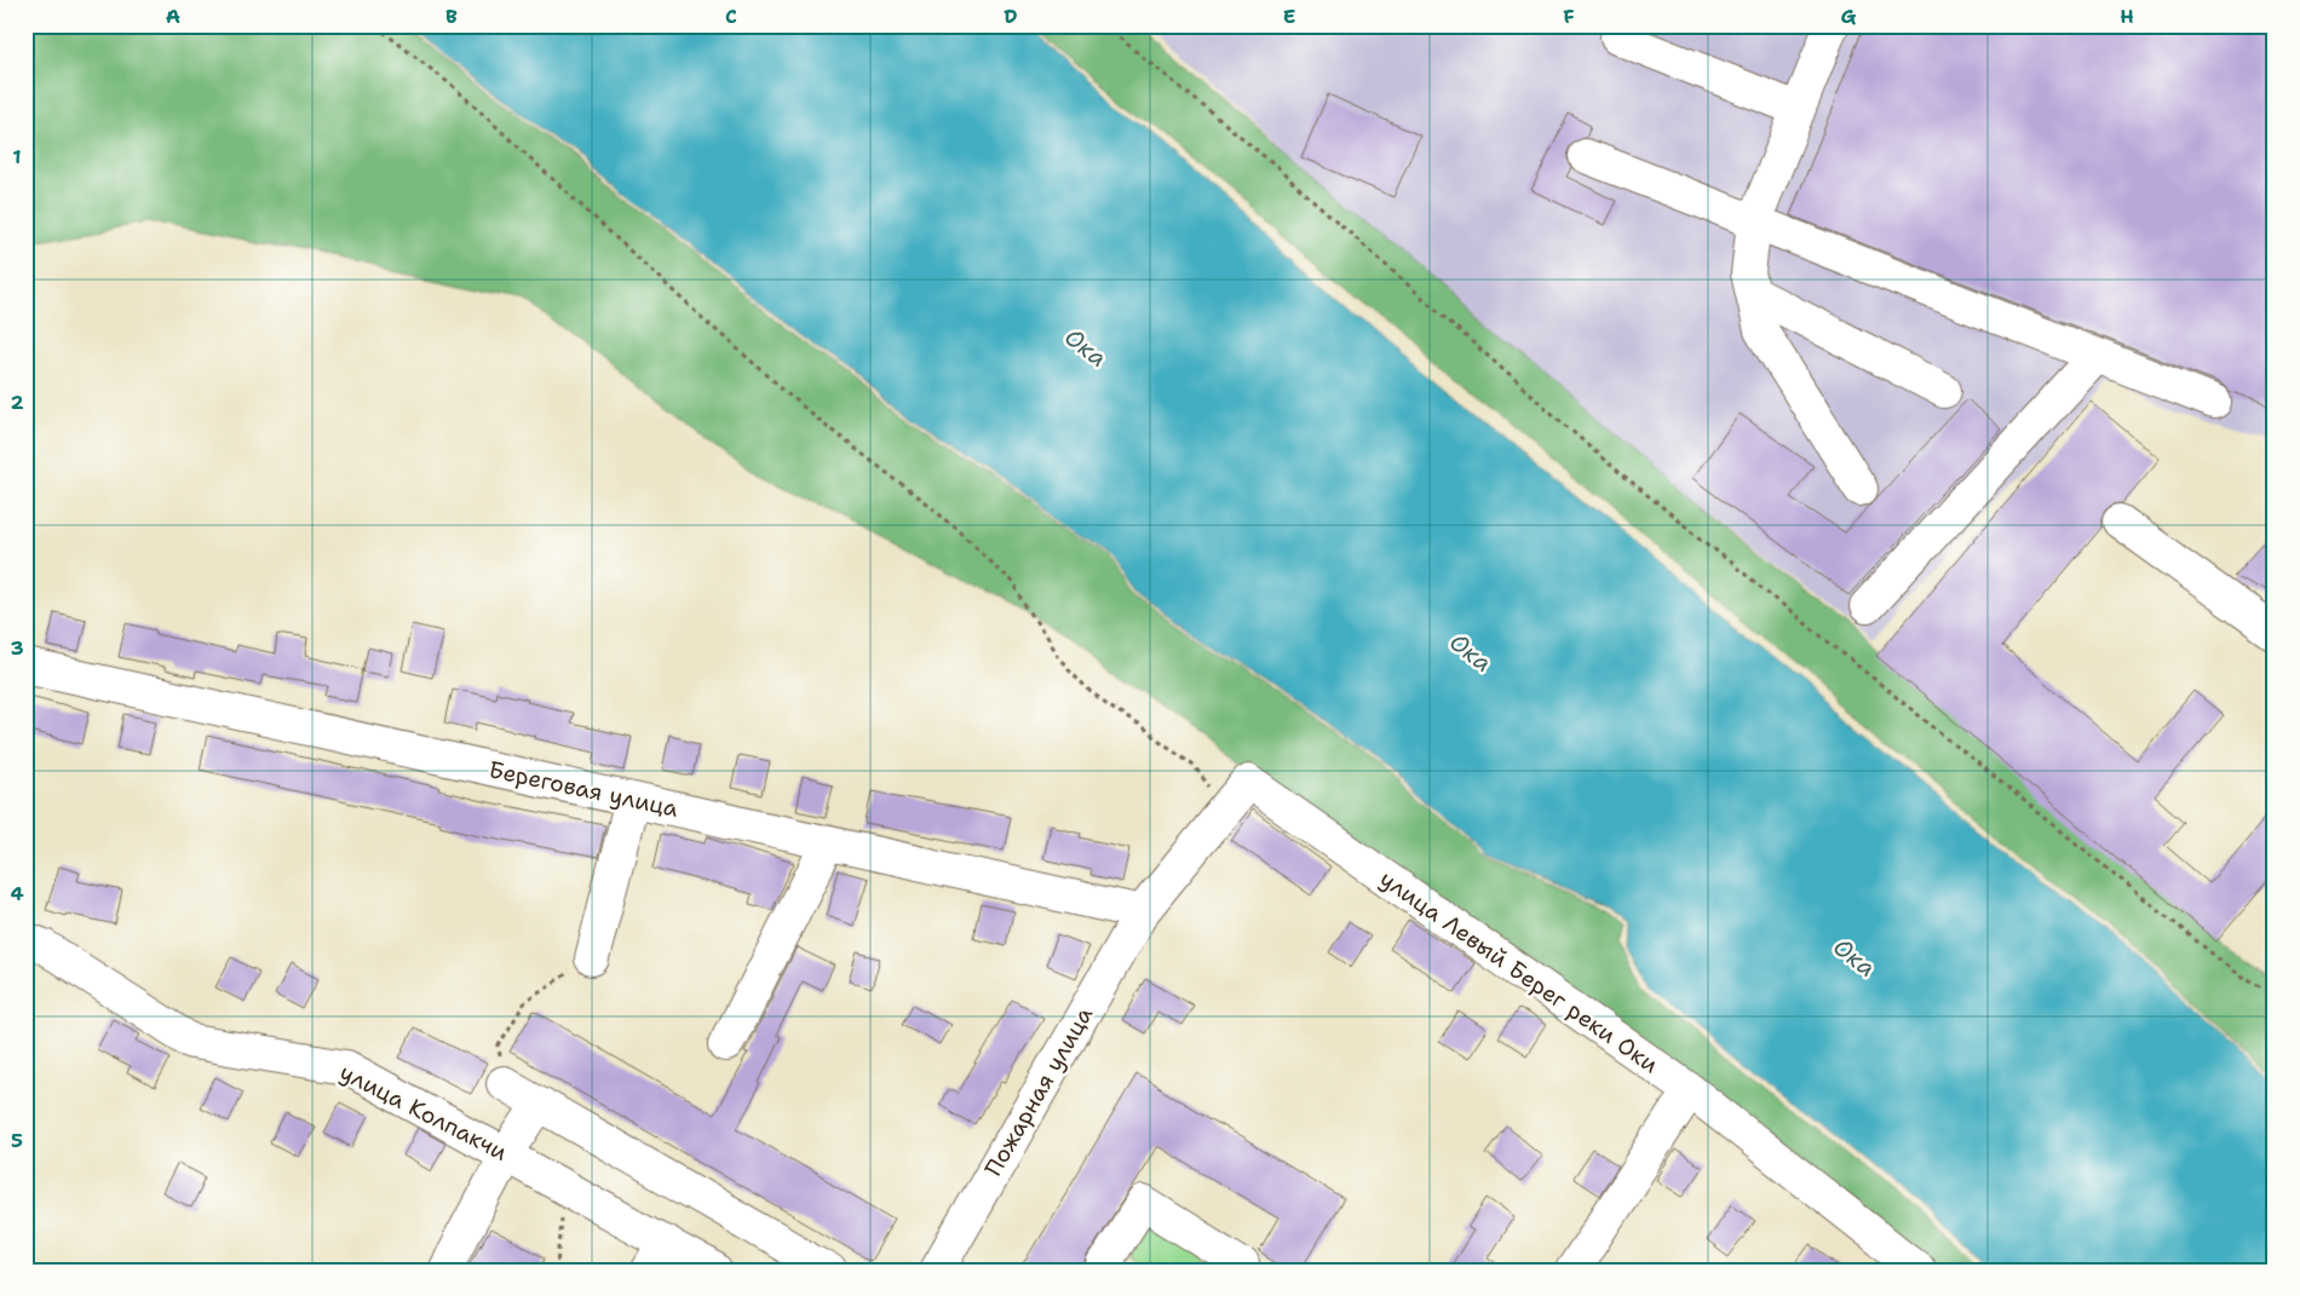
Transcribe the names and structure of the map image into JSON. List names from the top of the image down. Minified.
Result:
{"streets":{"street":["Береговая улица","улица Левый Берег реки Оки","Пожарная улица","улица Колпакчи"]},"crossings":[["Береговая улица","улица Левый Берег реки Оки"],["Береговая улица","Пожарная улица"],["улица Левый Берег реки Оки","Пожарная улица"]],"water":["Ока"],"grid":{"columns":["A","B","C","D","E","F","G","H"],"rows":["1","2","3","4","5"]}}
